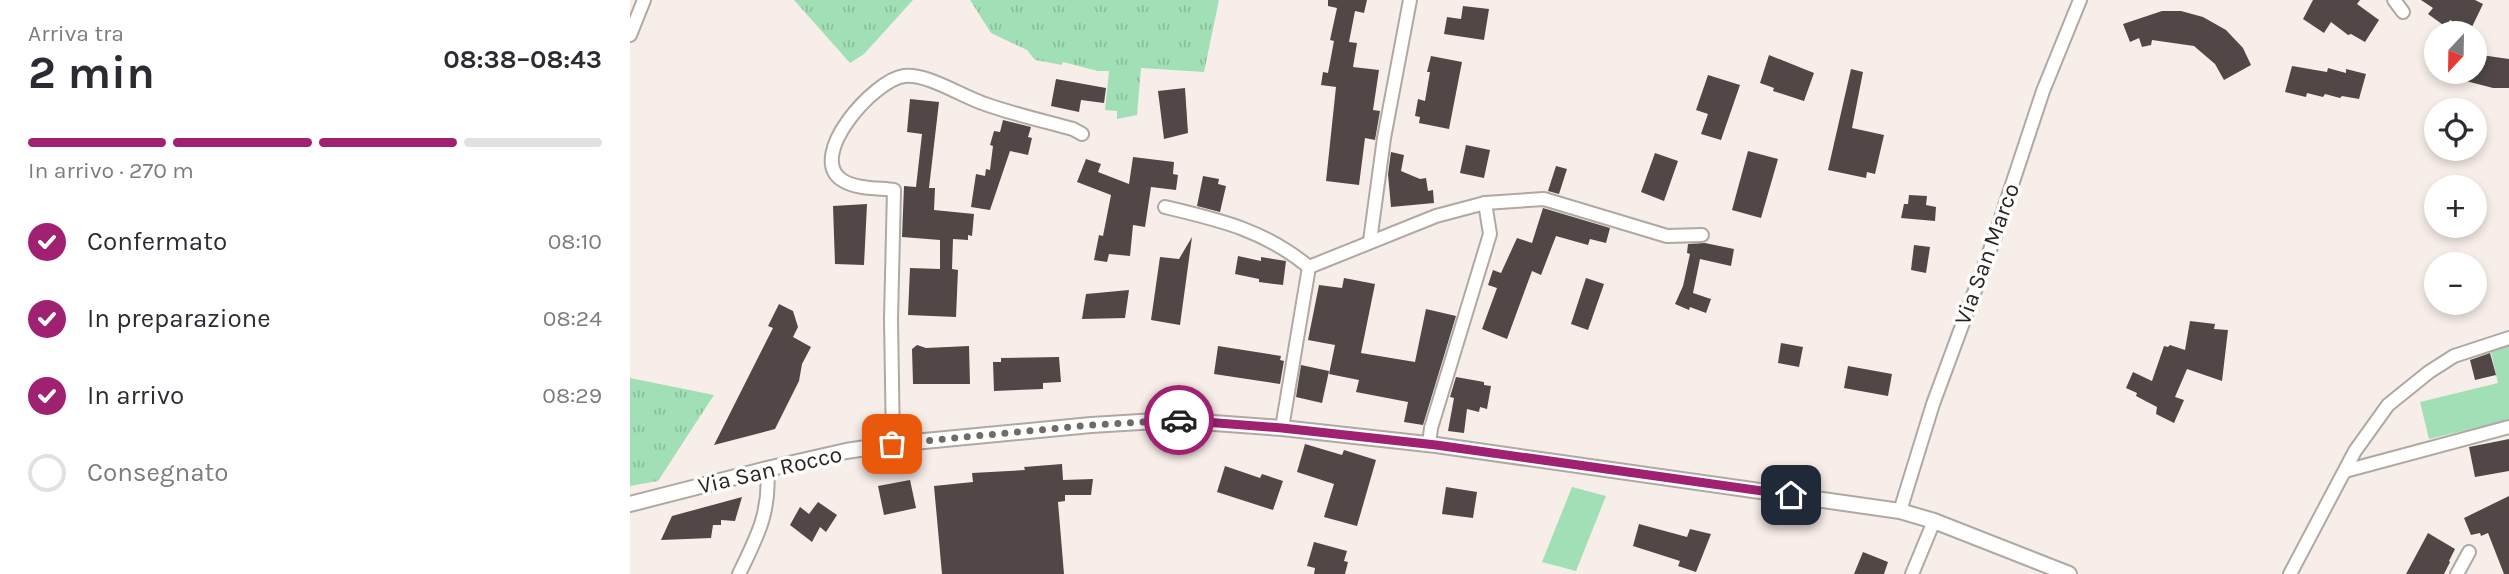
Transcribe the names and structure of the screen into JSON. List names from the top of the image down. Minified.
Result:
{"streets":{"street":["Via San Marco","Via San Rocco"]},"crossings":[["Via San Marco","Via San Rocco"]],"north":"bottom","page":{"heading":["2 min","Arriva tra","08:38–08:43"],"map_buttons":["+","−"],"bar":"In arrivo · 270 m","list":[["Confermato","08:10"],["In preparazione","08:24"],["In arrivo","08:29"],"Consegnato"]}}
